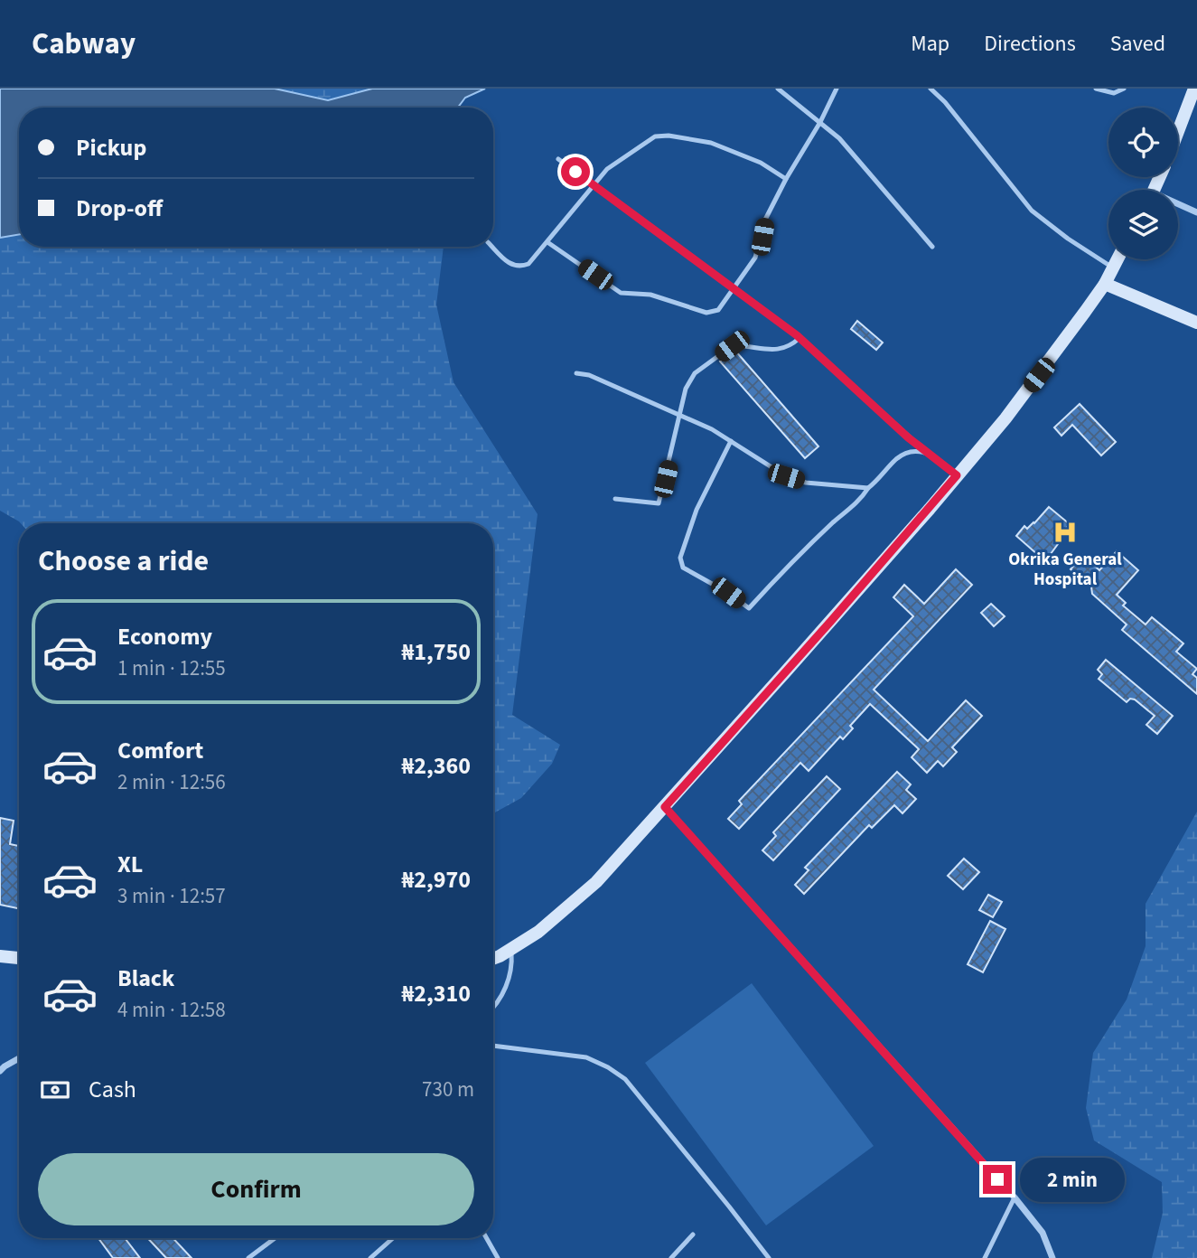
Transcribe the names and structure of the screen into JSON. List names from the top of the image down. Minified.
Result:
{"places":{"hospital":["Okrika General Hospital"]},"page":{"header":"Cabway","nav":["Map","Directions","Saved"],"banner":["Pickup","Drop-off"],"heading":"Choose a ride","list":[{"name":"Economy","note":"1 min · 12:55","value":"₦1,750"},{"name":"Comfort","note":"2 min · 12:56","value":"₦2,360"},{"name":"XL","note":"3 min · 12:57","value":"₦2,970"},{"name":"Black","note":"4 min · 12:58","value":"₦2,310"}],"pay":["Cash","730 m"],"buttons":"Confirm","bubble":"2 min"}}
